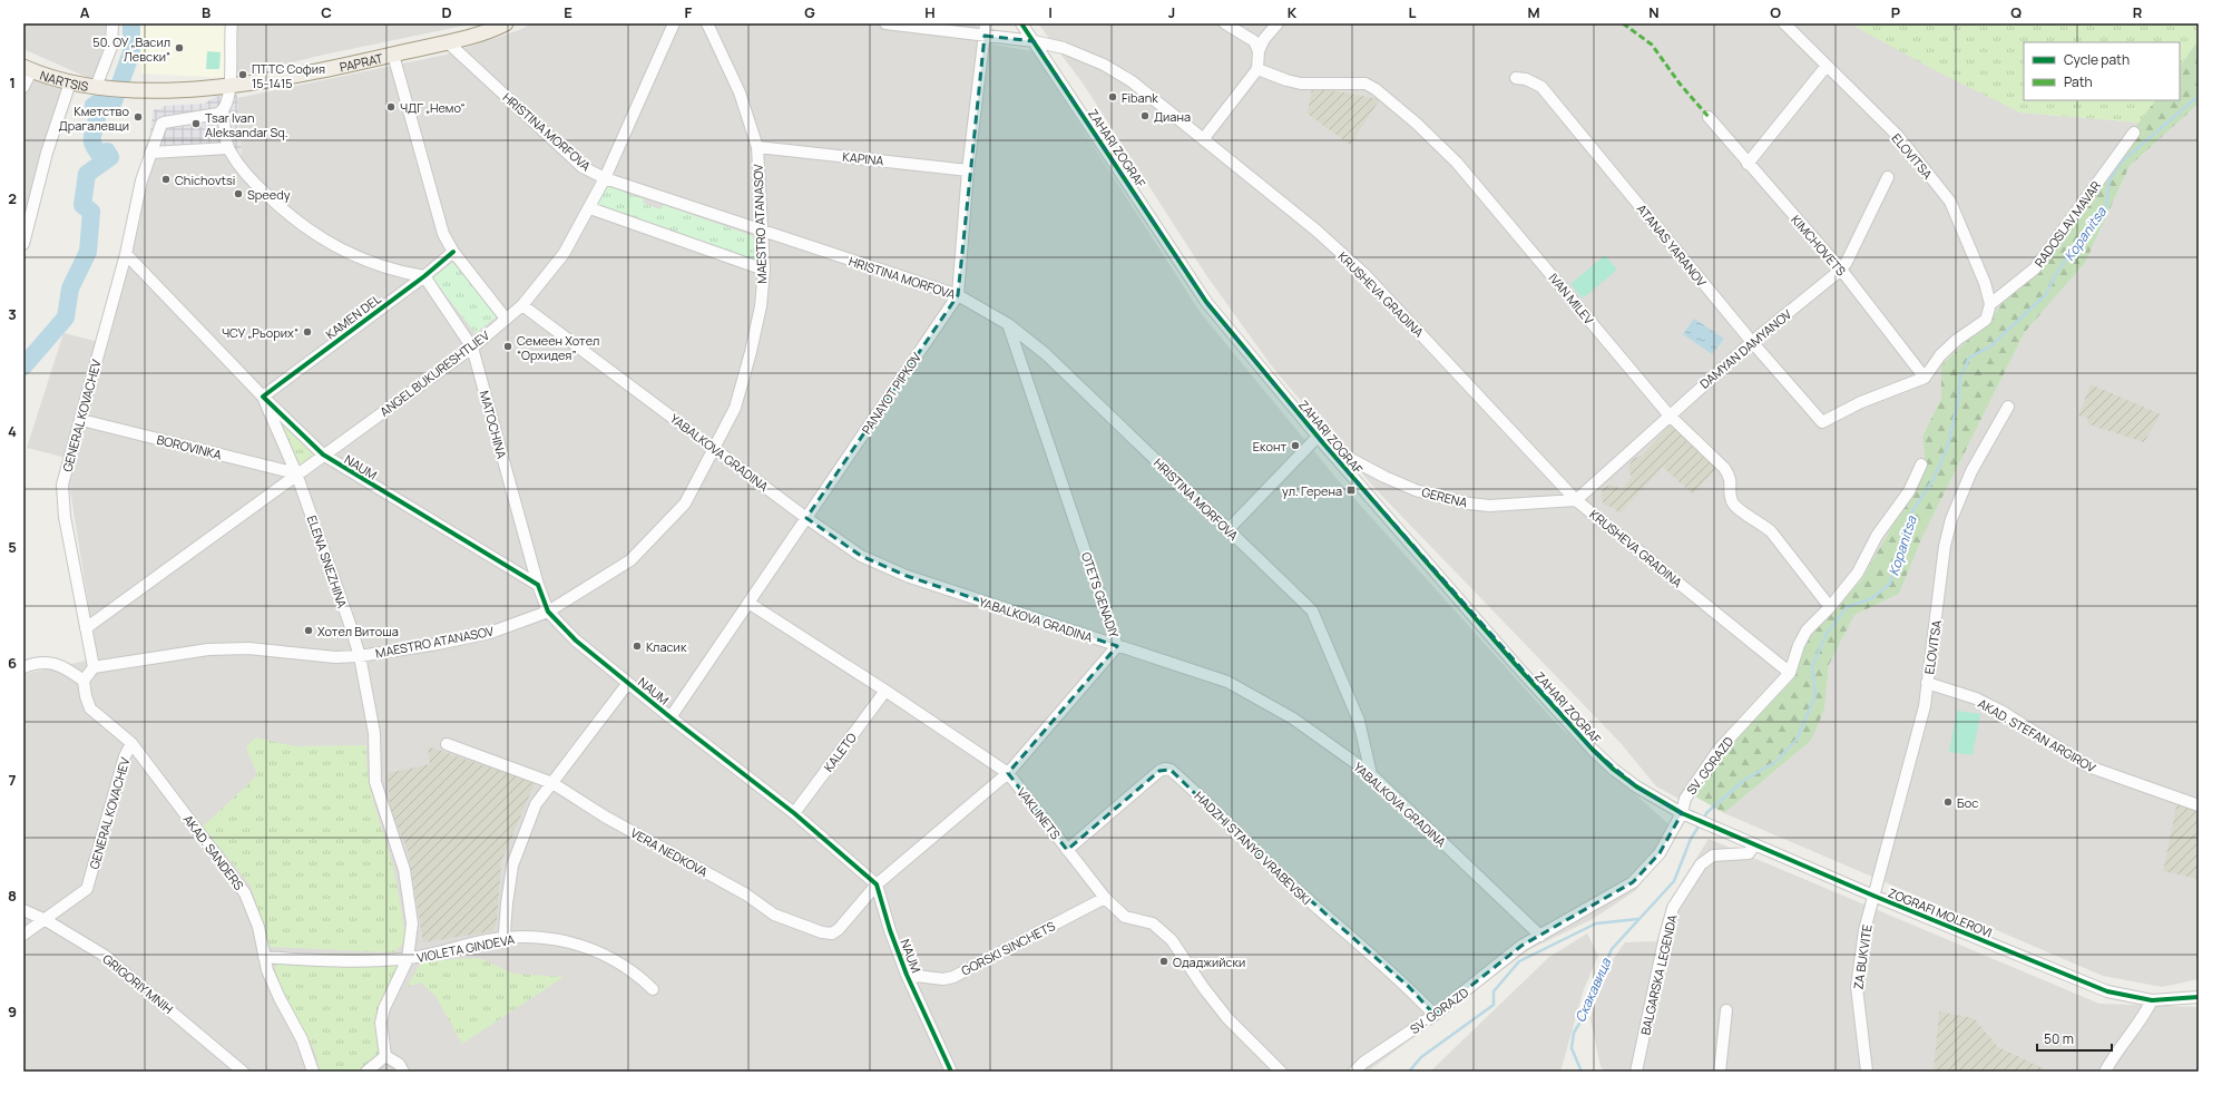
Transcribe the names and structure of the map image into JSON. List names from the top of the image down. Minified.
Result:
{"streets":{"main road":["PAPRAT","NARTSIS"],"street":["HRISTINA MORFOVA","ZAHARI ZOGRAF","ELOVITSA","KAPINA","MAESTRO ATANASOV","RADOSLAV MAVAR","ATANAS YARANOV","KIMCHOVETS","KRUSHEVA GRADINA","IVAN MILEV","KAMEN DEL","DAMYAN DAMYANOV","ANGEL BUKURESHTLIEV","PANAYOT PIPKOV","GENERAL KOVACHEV","MATOCHINA","BOROVINKA","YABALKOVA GRADINA","NAUM","GERENA","ELENA SNEZHINA","OTETS GENADIY","AKAD. STEFAN ARGIROV","KALETO","SV. GORAZD","VAKLINETS","HADZHI STANYO VRABEVSKI","AKAD. SANDERS","VERA NEDKOVA","ZOGRAFI MOLEROVI","VIOLETA GINDEVA","GORSKI SINCHETS","ZA BUKVITE","BALGARSKA LEGENDA","GRIGORIY MNIH"]},"crossings":[["PAPRAT","NARTSIS"],["PAPRAT","HRISTINA MORFOVA"],["HRISTINA MORFOVA","MAESTRO ATANASOV"],["HRISTINA MORFOVA","ANGEL BUKURESHTLIEV"],["HRISTINA MORFOVA","PANAYOT PIPKOV"],["HRISTINA MORFOVA","YABALKOVA GRADINA"],["HRISTINA MORFOVA","OTETS GENADIY"],["ZAHARI ZOGRAF","KRUSHEVA GRADINA"],["ZAHARI ZOGRAF","GERENA"],["ZAHARI ZOGRAF","SV. GORAZD"],["ZAHARI ZOGRAF","ZOGRAFI MOLEROVI"],["ELOVITSA","RADOSLAV MAVAR"],["ELOVITSA","AKAD. STEFAN ARGIROV"],["ELOVITSA","ZOGRAFI MOLEROVI"],["ELOVITSA","ZA BUKVITE"],["KAPINA","MAESTRO ATANASOV"],["KAPINA","PANAYOT PIPKOV"],["MAESTRO ATANASOV","GENERAL KOVACHEV"],["MAESTRO ATANASOV","YABALKOVA GRADINA"],["MAESTRO ATANASOV","NAUM"],["MAESTRO ATANASOV","ELENA SNEZHINA"],["ATANAS YARANOV","KIMCHOVETS"],["ATANAS YARANOV","DAMYAN DAMYANOV"],["KIMCHOVETS","DAMYAN DAMYANOV"],["KRUSHEVA GRADINA","DAMYAN DAMYANOV"],["KRUSHEVA GRADINA","PANAYOT PIPKOV"],["KRUSHEVA GRADINA","GERENA"],["KRUSHEVA GRADINA","SV. GORAZD"],["IVAN MILEV","DAMYAN DAMYANOV"],["IVAN MILEV","SV. GORAZD"],["KAMEN DEL","MATOCHINA"],["KAMEN DEL","NAUM"],["KAMEN DEL","ELENA SNEZHINA"],["DAMYAN DAMYANOV","GERENA"],["ANGEL BUKURESHTLIEV","GENERAL KOVACHEV"],["ANGEL BUKURESHTLIEV","MATOCHINA"],["ANGEL BUKURESHTLIEV","BOROVINKA"],["ANGEL BUKURESHTLIEV","YABALKOVA GRADINA"],["ANGEL BUKURESHTLIEV","NAUM"],["ANGEL BUKURESHTLIEV","ELENA SNEZHINA"],["PANAYOT PIPKOV","YABALKOVA GRADINA"],["PANAYOT PIPKOV","NAUM"],["PANAYOT PIPKOV","VAKLINETS"],["GENERAL KOVACHEV","BOROVINKA"],["GENERAL KOVACHEV","ELENA SNEZHINA"],["GENERAL KOVACHEV","AKAD. SANDERS"],["GENERAL KOVACHEV","GRIGORIY MNIH"],["MATOCHINA","NAUM"],["BOROVINKA","ELENA SNEZHINA"],["YABALKOVA GRADINA","OTETS GENADIY"],["YABALKOVA GRADINA","SV. GORAZD"],["NAUM","ELENA SNEZHINA"],["NAUM","OTETS GENADIY"],["NAUM","KALETO"],["NAUM","VERA NEDKOVA"],["NAUM","GORSKI SINCHETS"],["ELENA SNEZHINA","VIOLETA GINDEVA"],["OTETS GENADIY","VAKLINETS"],["OTETS GENADIY","VERA NEDKOVA"],["KALETO","VAKLINETS"],["SV. GORAZD","HADZHI STANYO VRABEVSKI"],["SV. GORAZD","ZOGRAFI MOLEROVI"],["VAKLINETS","HADZHI STANYO VRABEVSKI"],["VAKLINETS","GORSKI SINCHETS"],["AKAD. SANDERS","VIOLETA GINDEVA"],["ZOGRAFI MOLEROVI","ZA BUKVITE"],["ZOGRAFI MOLEROVI","BALGARSKA LEGENDA"]],"water":["Kopanitsa","Скакавица"],"places":{"other":["50. ОУ „Васил Левски“","ПТТС София 15-1415","Fibank","ЧДГ „Немо“","Диана","Кметство Драгалевци","Tsar Ivan Aleksandar Sq.","Chichovtsi","Speedy","ЧСУ „Рьорих“","Семеен Хотел “Орхидея”","Еконт","Хотел Витоша","Класик","Бос","Одаджийски"],"transit":["ул. Герена"]},"legend":["Cycle path","Path"],"scale_bar":"50 m","grid":{"columns":["A","B","C","D","E","F","G","H","I","J","K","L","M","N","O","P","Q","R"],"rows":["1","2","3","4","5","6","7","8","9"]}}
